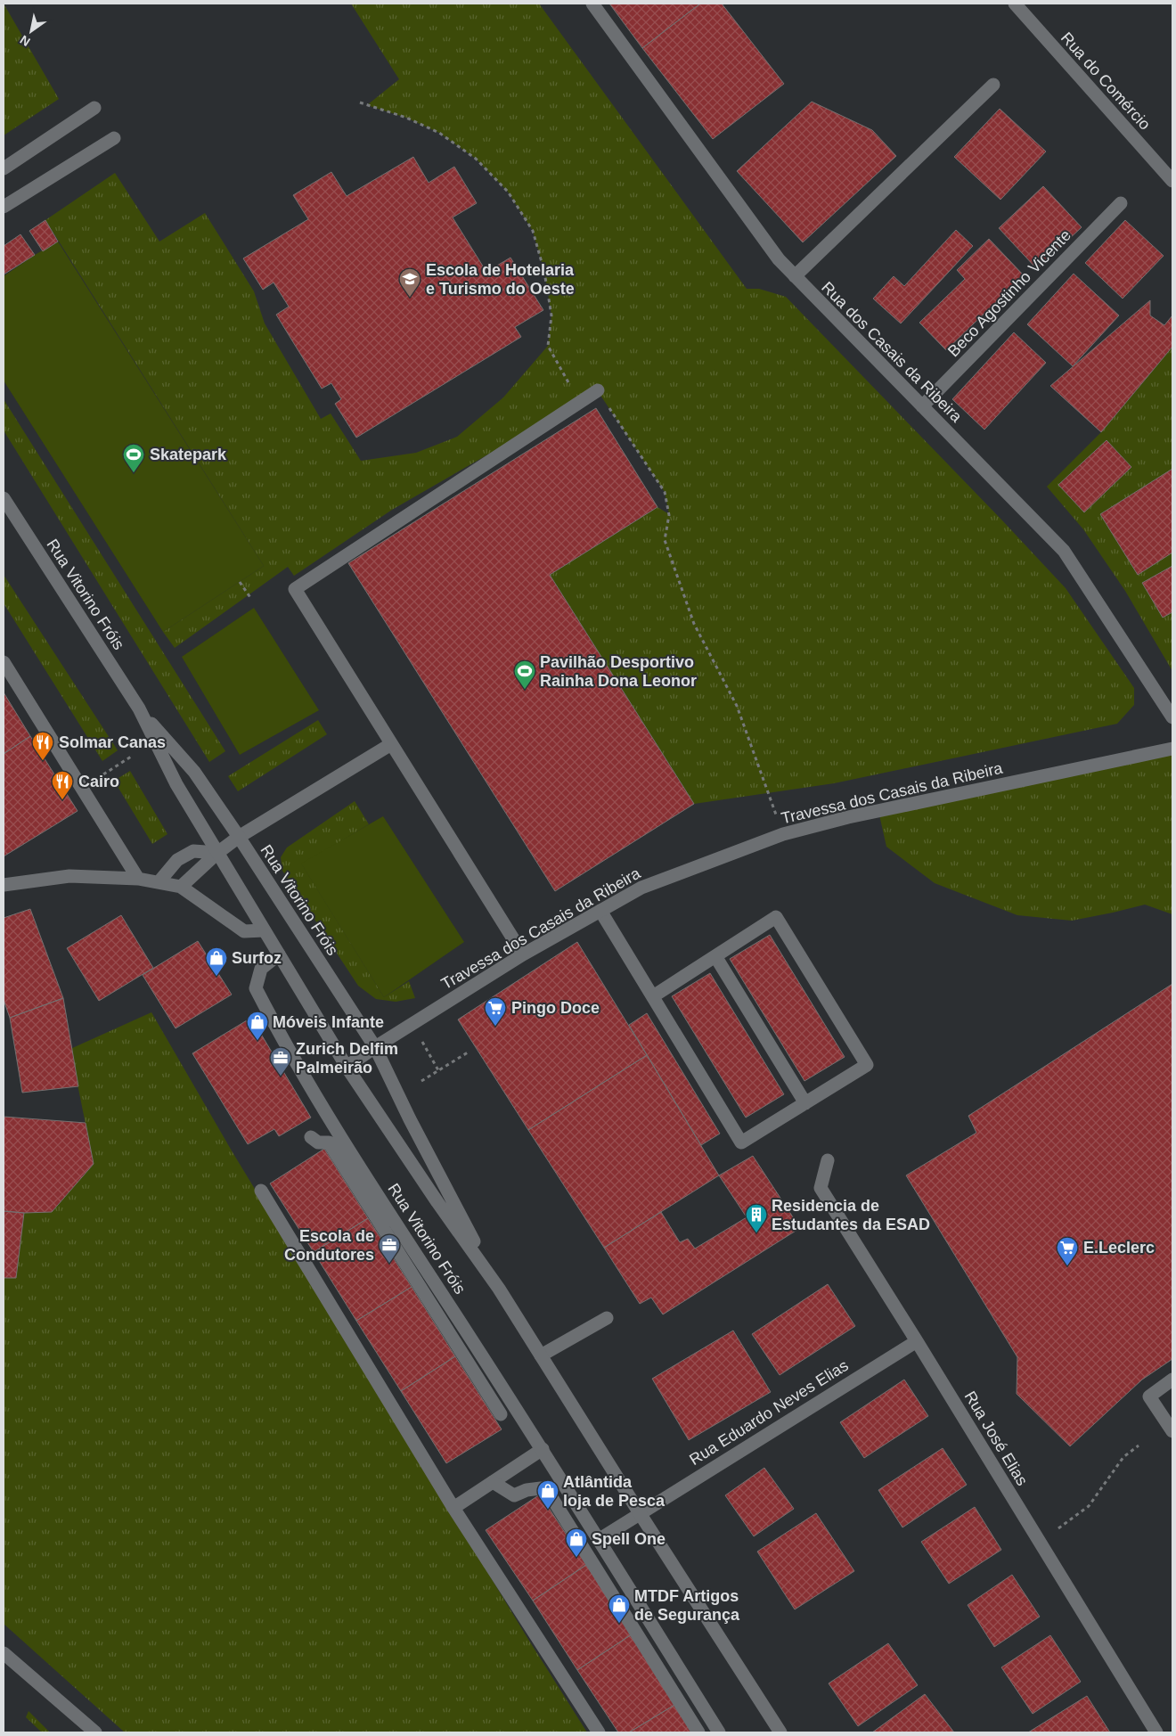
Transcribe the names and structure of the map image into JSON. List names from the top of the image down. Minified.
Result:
{"streets":{"street":["Rua do Comércio","Beco Agostinho Vicente","Rua dos Casais da Ribeira","Rua Vitorino Fróis","Travessa dos Casais da Ribeira","Rua Eduardo Neves Elias","Rua José Elias"]},"crossings":[["Beco Agostinho Vicente","Rua dos Casais da Ribeira"],["Rua Vitorino Fróis","Travessa dos Casais da Ribeira"],["Rua Vitorino Fróis","Rua Eduardo Neves Elias"],["Rua Eduardo Neves Elias","Rua José Elias"]],"places":{"school or university":["Escola de Hotelaria e Turismo do Oeste"],"sports":["Skatepark","Pavilhão Desportivo Rainha Dona Leonor"],"restaurant":["Solmar Canas","Cairo"],"shop":["Surfoz","Móveis Infante","Atlântida loja de Pesca","Spell One","MTDF Artigos de Segurança"],"supermarket":["Pingo Doce","E.Leclerc"],"office":["Zurich Delfim Palmeirão","Escola de Condutores"],"building":["Residencia de Estudantes da ESAD"]},"north":"bottom left"}
